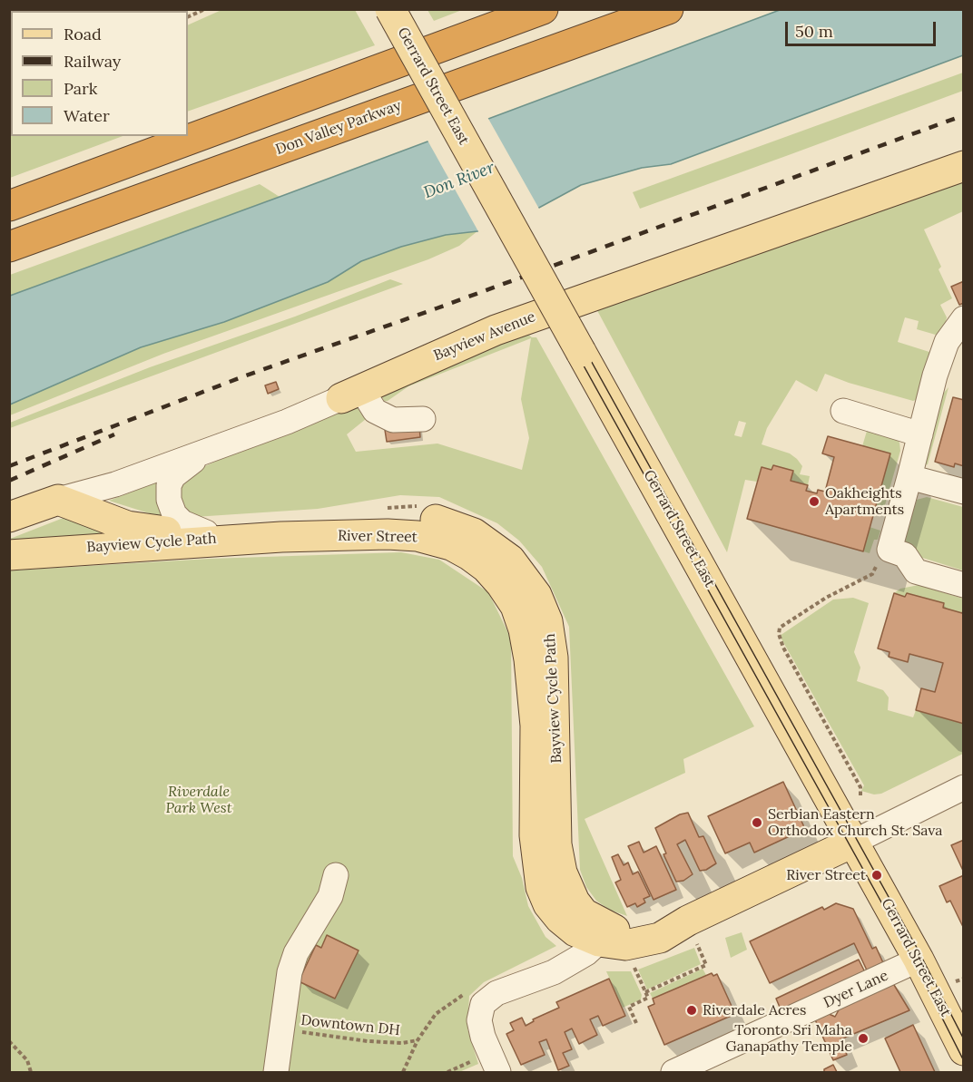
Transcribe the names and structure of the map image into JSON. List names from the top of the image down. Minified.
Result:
{"streets":{"highway":["Don Valley Parkway"],"main road":["Gerrard Street East","Bayview Avenue","River Street"],"street":["Dyer Lane"],"path":["Downtown DH"]},"crossings":[["Gerrard Street East","River Street"],["Gerrard Street East","Dyer Lane"],["Bayview Avenue","River Street"]],"water":["Don River"],"parks":["Riverdale Park West"],"places":["Oakheights Apartments","Serbian Eastern Orthodox Church St. Sava","River Street","Riverdale Acres","Toronto Sri Maha Ganapathy Temple"],"legend":["Road","Railway","Park","Water"],"scale_bar":"50 m"}
